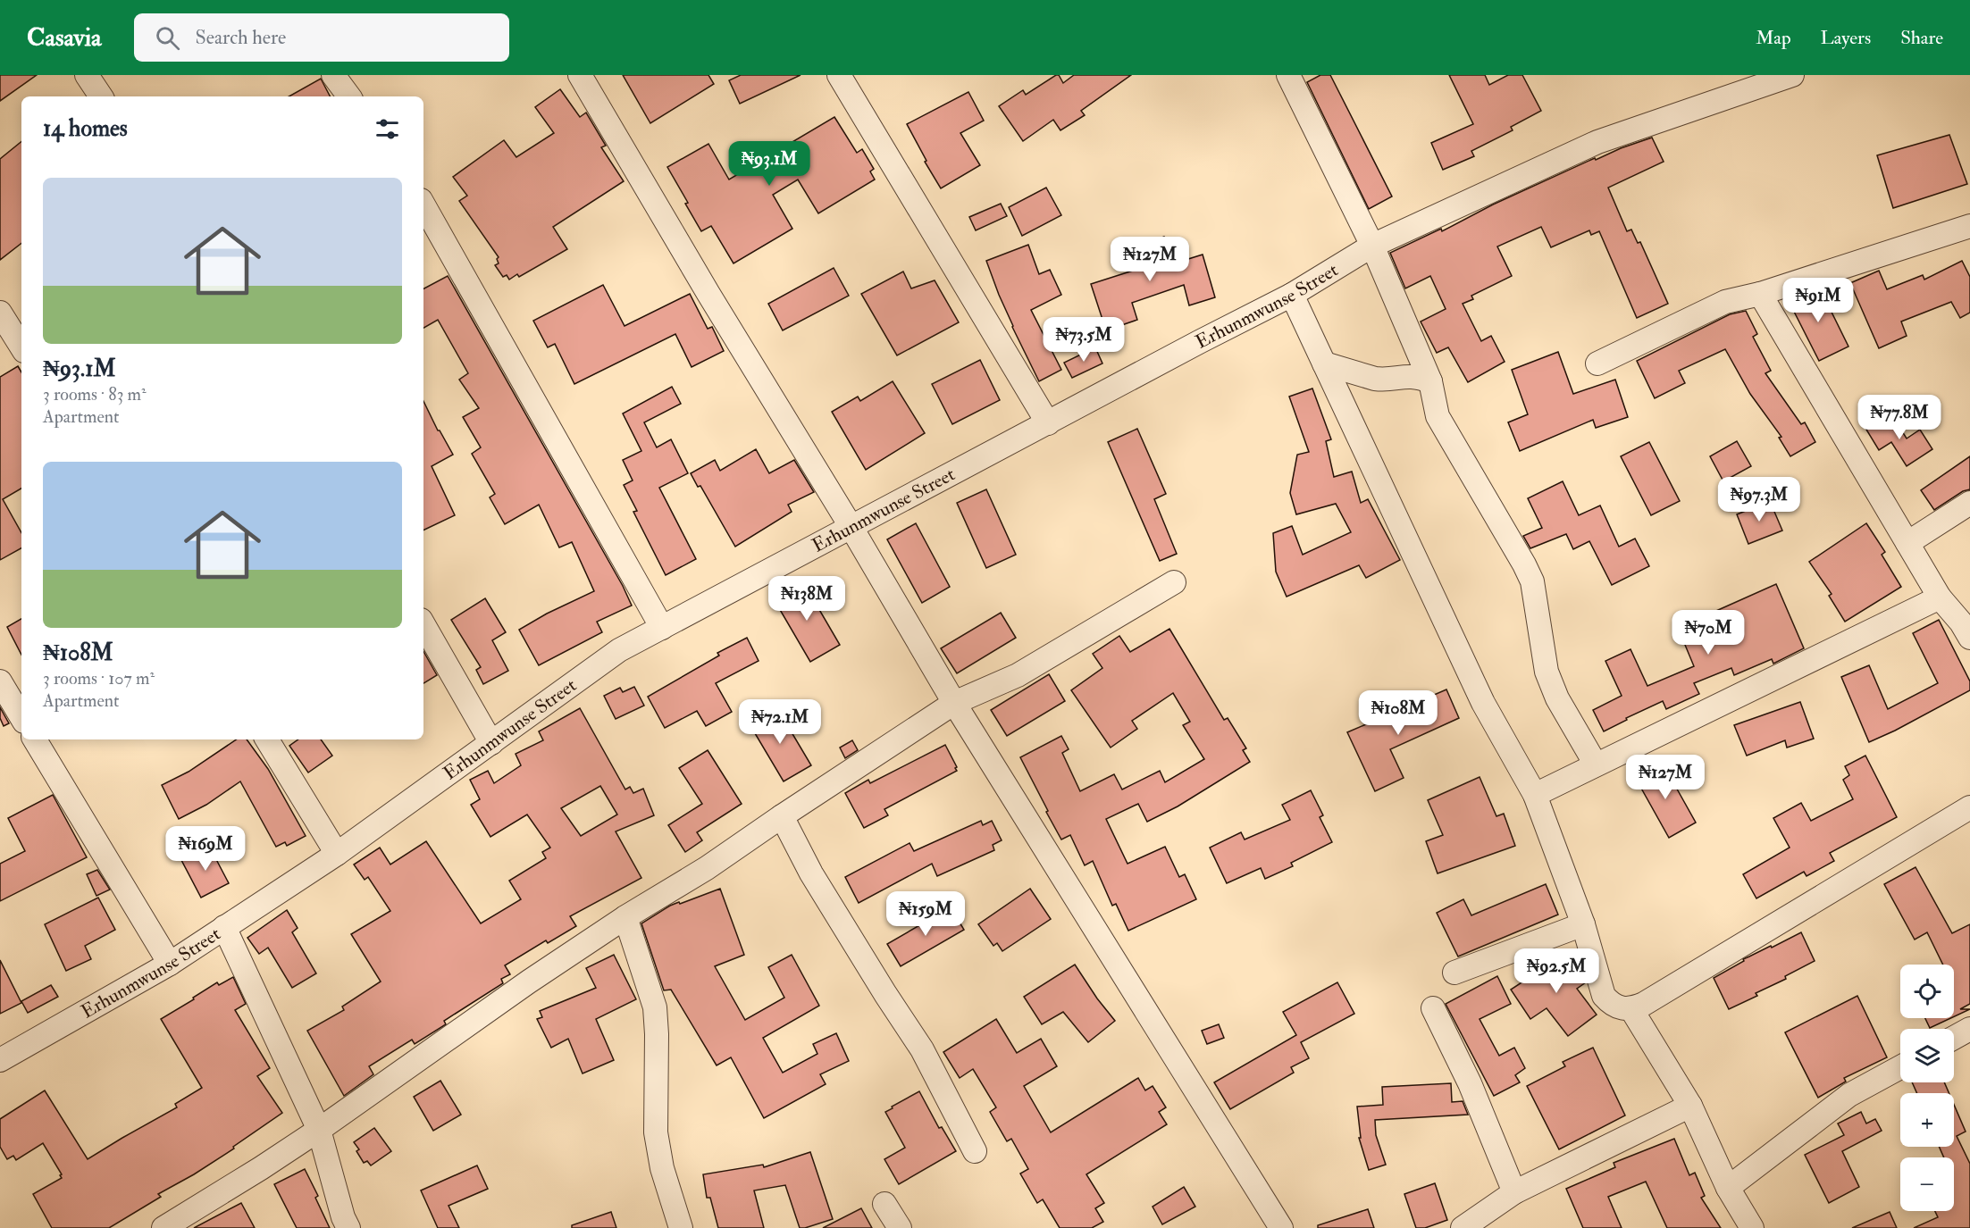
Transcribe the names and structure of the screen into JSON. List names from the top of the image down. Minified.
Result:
{"streets":{"street":["Erhunmwunse Street"]},"page":{"header":"Casavia","search":"Search here","nav":["Map","Layers","Share"],"heading":"14 homes","price":["₦93.1M","₦127M","₦91M","₦73.5M","₦77.8M","₦97.3M","₦138M","₦70M","₦108M","₦72.1M","₦127M","₦169M","₦159M","₦92.5M"],"list":[{"name":"₦93.1M","note":"3 rooms · 83 m² · Apartment"},{"name":"₦108M","note":"3 rooms · 107 m² · Apartment"}],"map_buttons":["+","−"]}}
